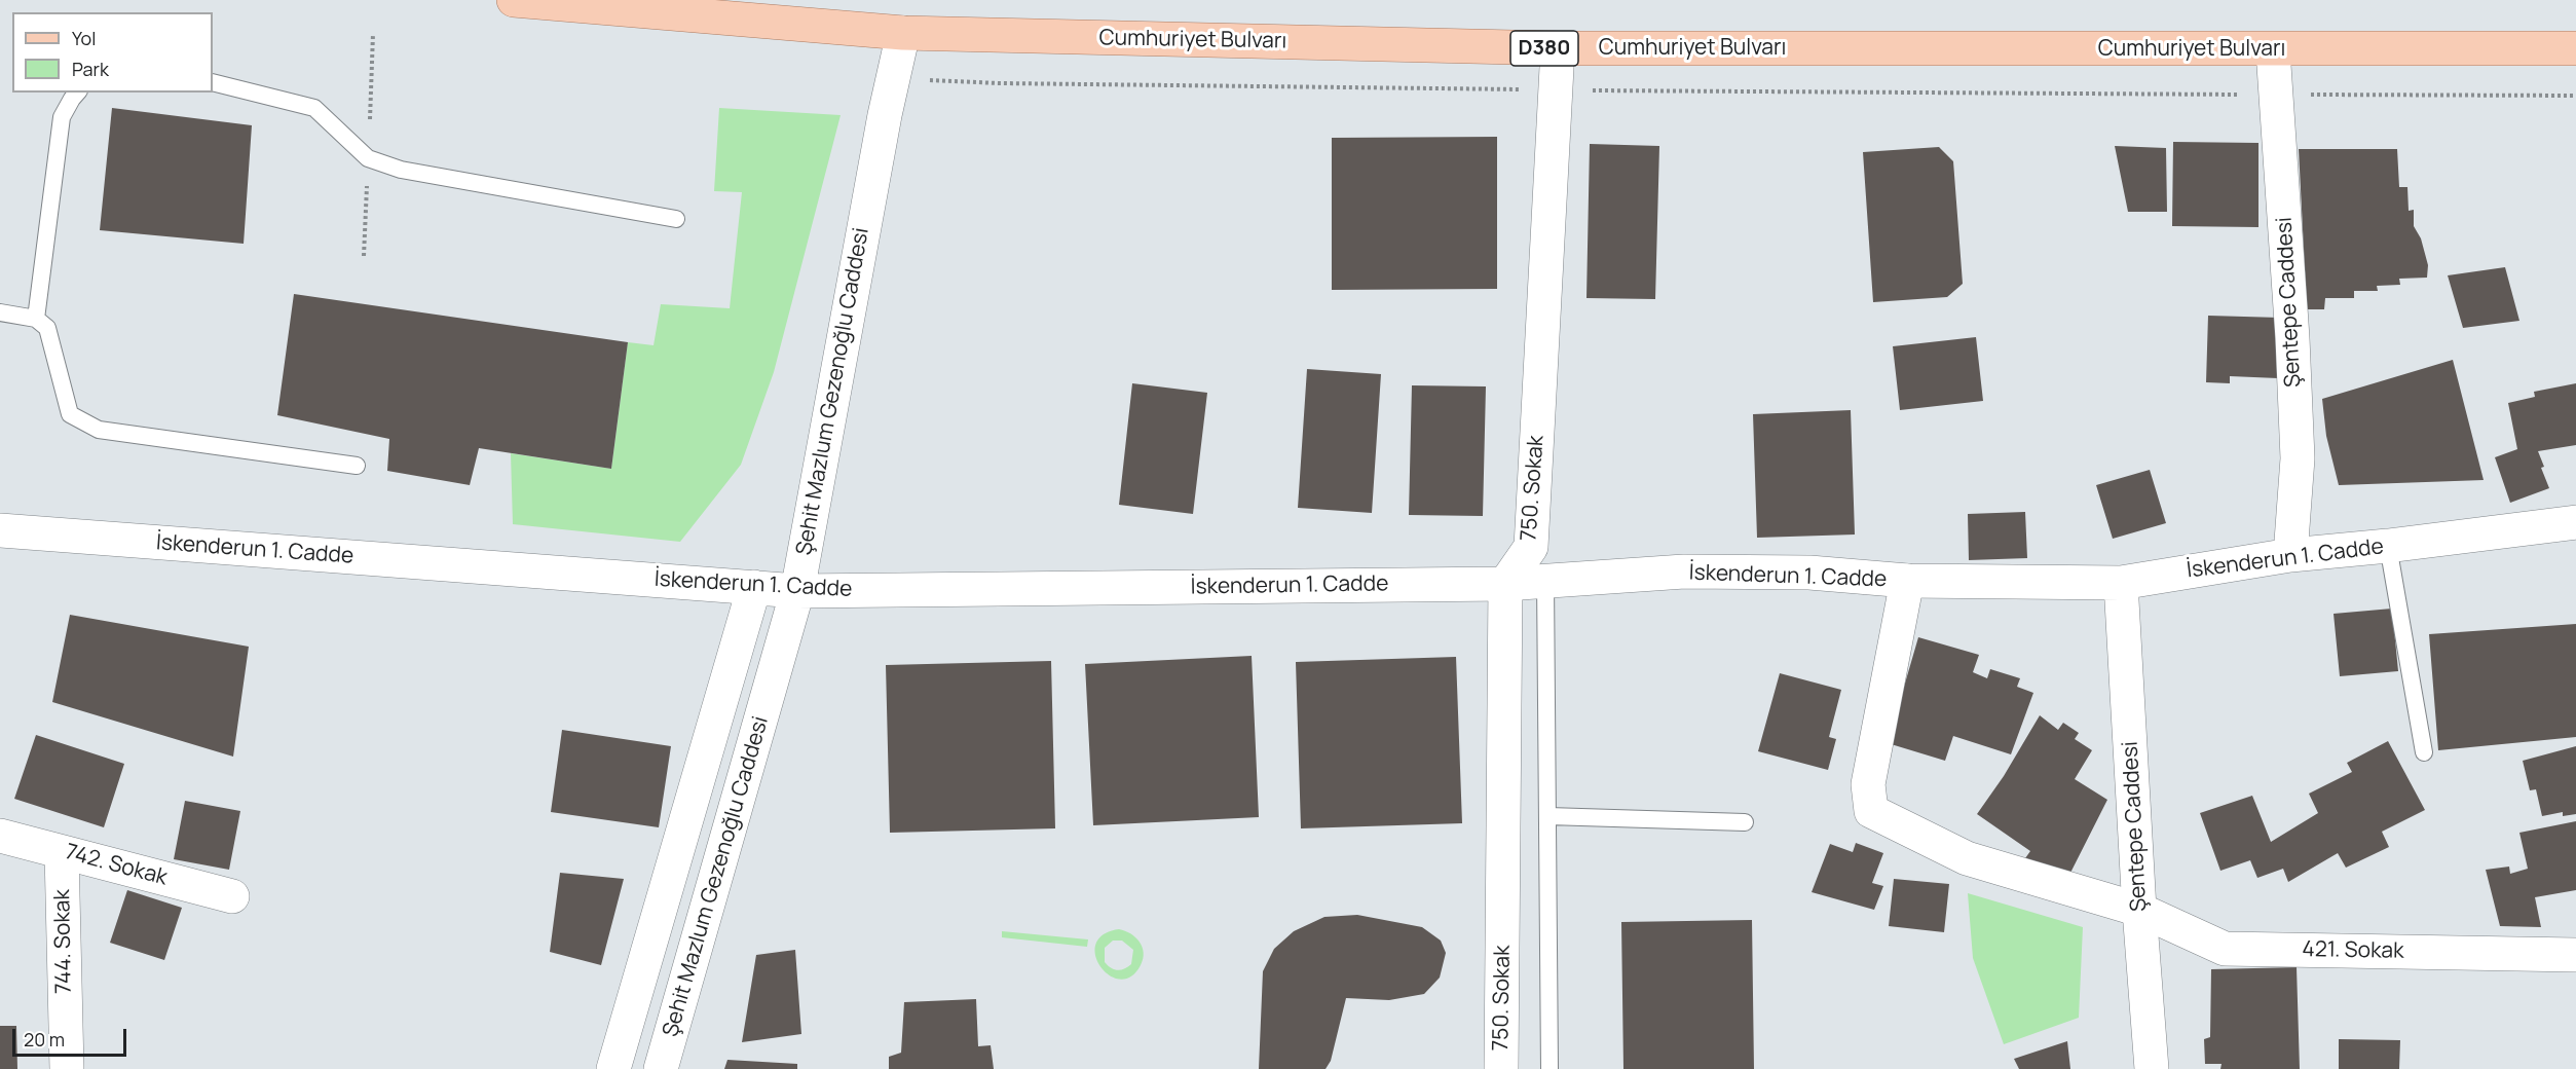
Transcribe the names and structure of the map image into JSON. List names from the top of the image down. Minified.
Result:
{"streets":{"main road":["Cumhuriyet Bulvarı","D380"],"street":["Şentepe Caddesi","Şehit Mazlum Gezenoğlu Caddesi","750. Sokak","İskenderun 1. Cadde","742. Sokak","744. Sokak","421. Sokak"]},"crossings":[["Cumhuriyet Bulvarı","Şentepe Caddesi"],["Cumhuriyet Bulvarı","Şehit Mazlum Gezenoğlu Caddesi"],["Cumhuriyet Bulvarı","750. Sokak"],["Şentepe Caddesi","İskenderun 1. Cadde"],["Şentepe Caddesi","421. Sokak"],["Şehit Mazlum Gezenoğlu Caddesi","İskenderun 1. Cadde"],["750. Sokak","İskenderun 1. Cadde"],["İskenderun 1. Cadde","421. Sokak"],["742. Sokak","744. Sokak"]],"legend":["Yol","Park"],"scale_bar":"20 m"}
